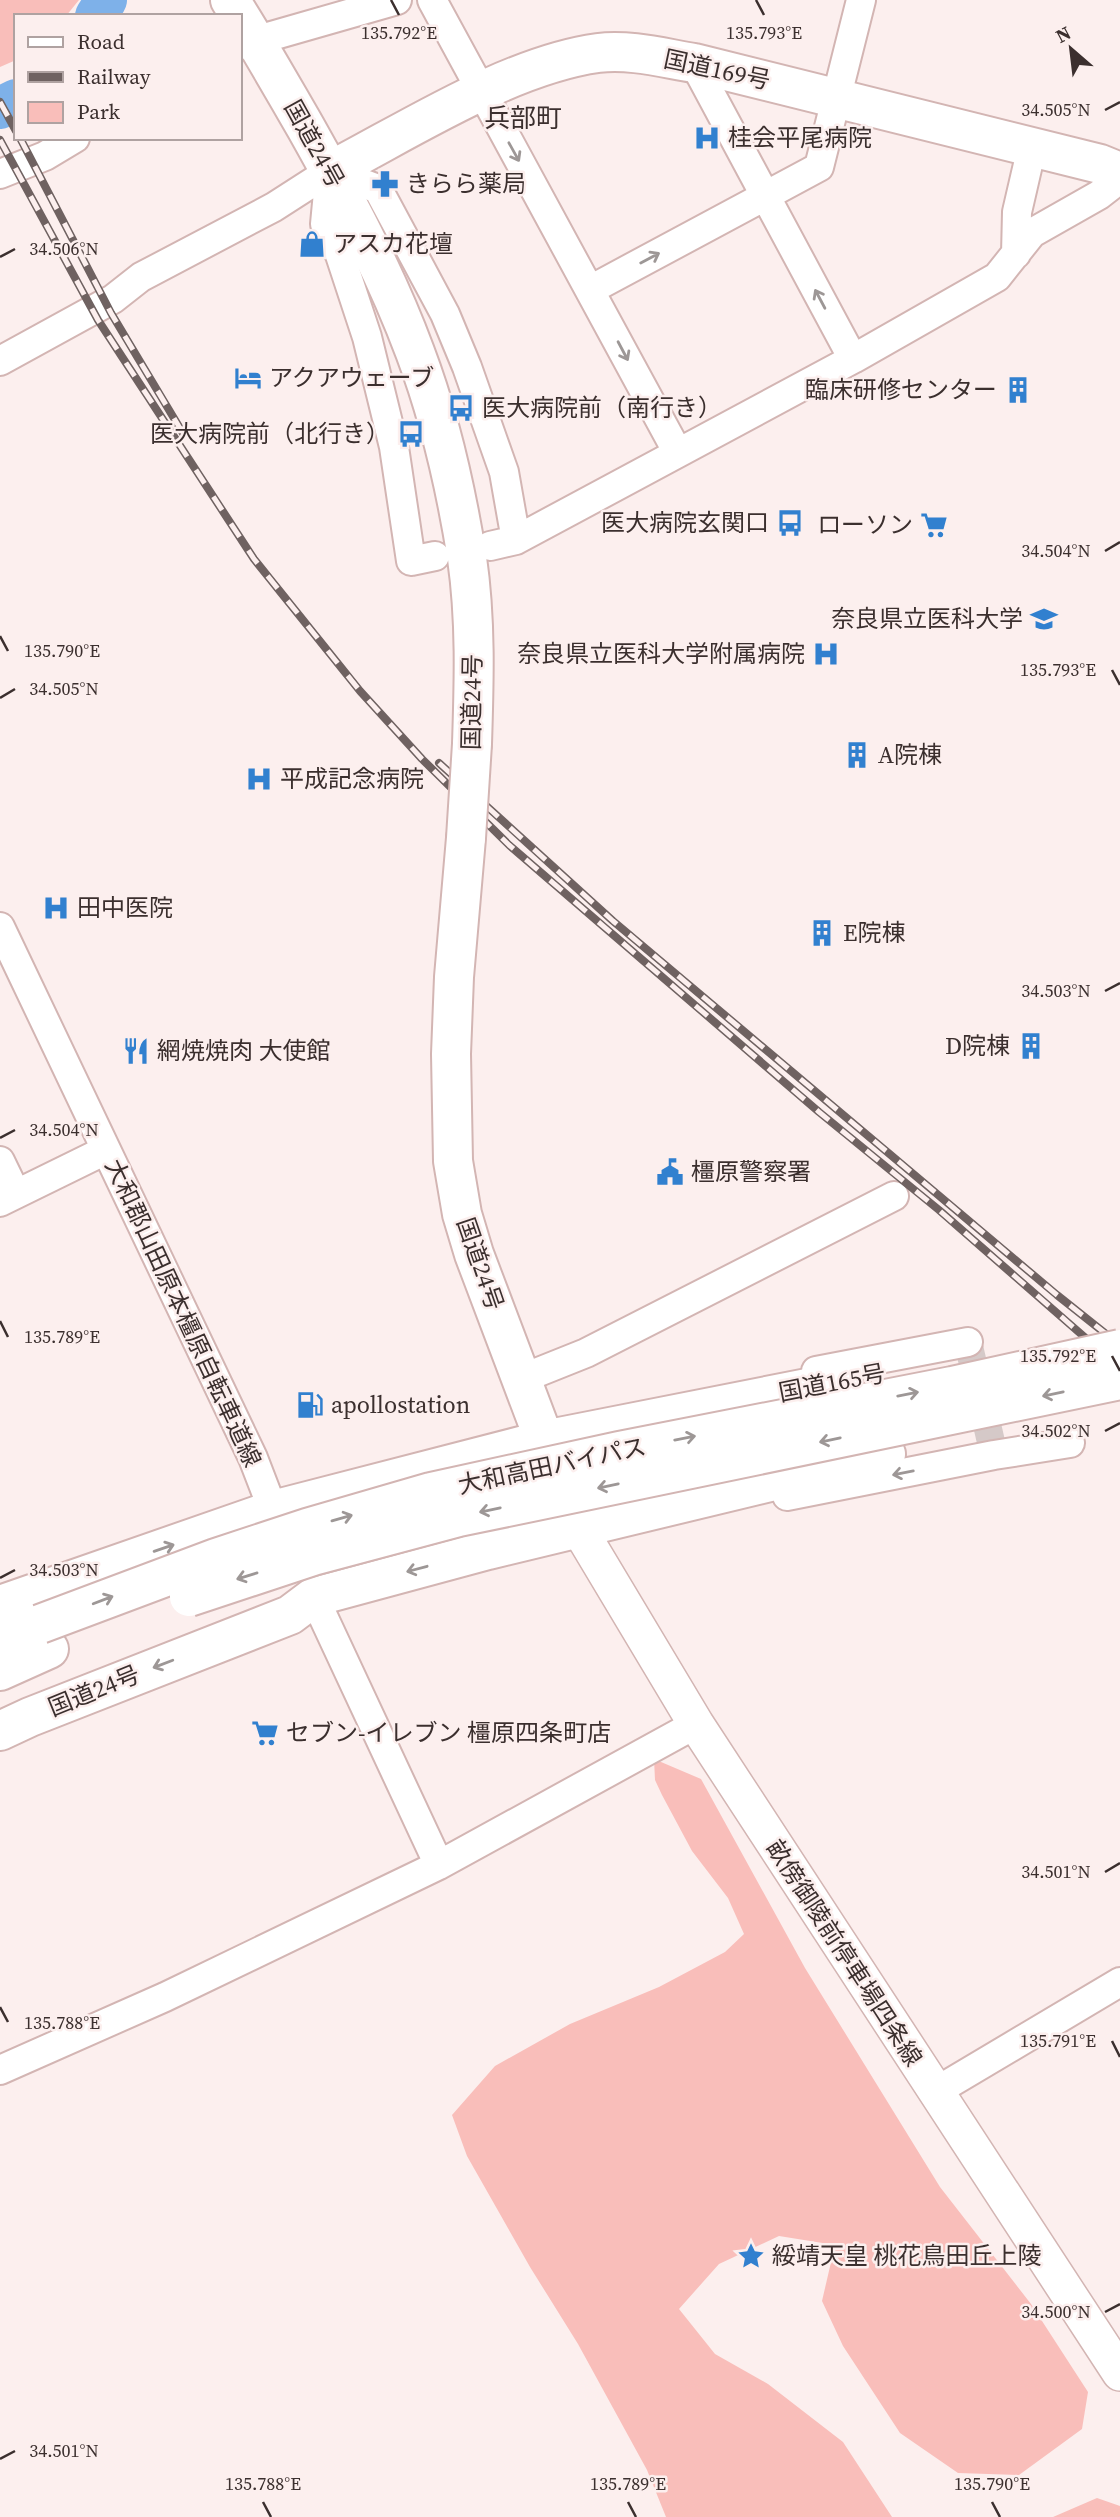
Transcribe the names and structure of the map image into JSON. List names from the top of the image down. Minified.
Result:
{"streets":{"highway":["国道169号","国道24号","国道165号","大和高田バイパス"],"main road":["畝傍御陵前停車場四条線"],"street":["大和郡山田原本橿原自転車道線"]},"crossings":[["国道169号","国道24号"],["国道24号","国道165号"],["国道24号","大和高田バイパス"],["国道24号","畝傍御陵前停車場四条線"],["国道165号","大和高田バイパス"],["国道165号","畝傍御陵前停車場四条線"],["大和高田バイパス","畝傍御陵前停車場四条線"]],"districts":["兵部町"],"places":{"hospital":["桂会平尾病院","奈良県立医科大学附属病院","平成記念病院","田中医院"],"pharmacy":["きらら薬局"],"shop":["アスカ花壇"],"hotel":["アクアウェーブ"],"building":["臨床研修センター","A院棟","E院棟","D院棟"],"bus stop":["医大病院前（南行き）","医大病院前（北行き）","医大病院玄関口"],"supermarket":["ローソン","セブン-イレブン 橿原四条町店"],"school or university":["奈良県立医科大学"],"restaurant":["網焼焼肉 大使館"],"public building":["橿原警察署"],"fuel station":["apollostation"],"place":["綏靖天皇 桃花鳥田丘上陵"]},"legend":["Road","Railway","Park"],"north":"top left","coordinates":["135.792°E","135.793°E","34.505°N","34.506°N","34.504°N","135.790°E","34.503°N","135.789°E","34.502°N","34.501°N","135.788°E","135.791°E","34.500°N"]}
